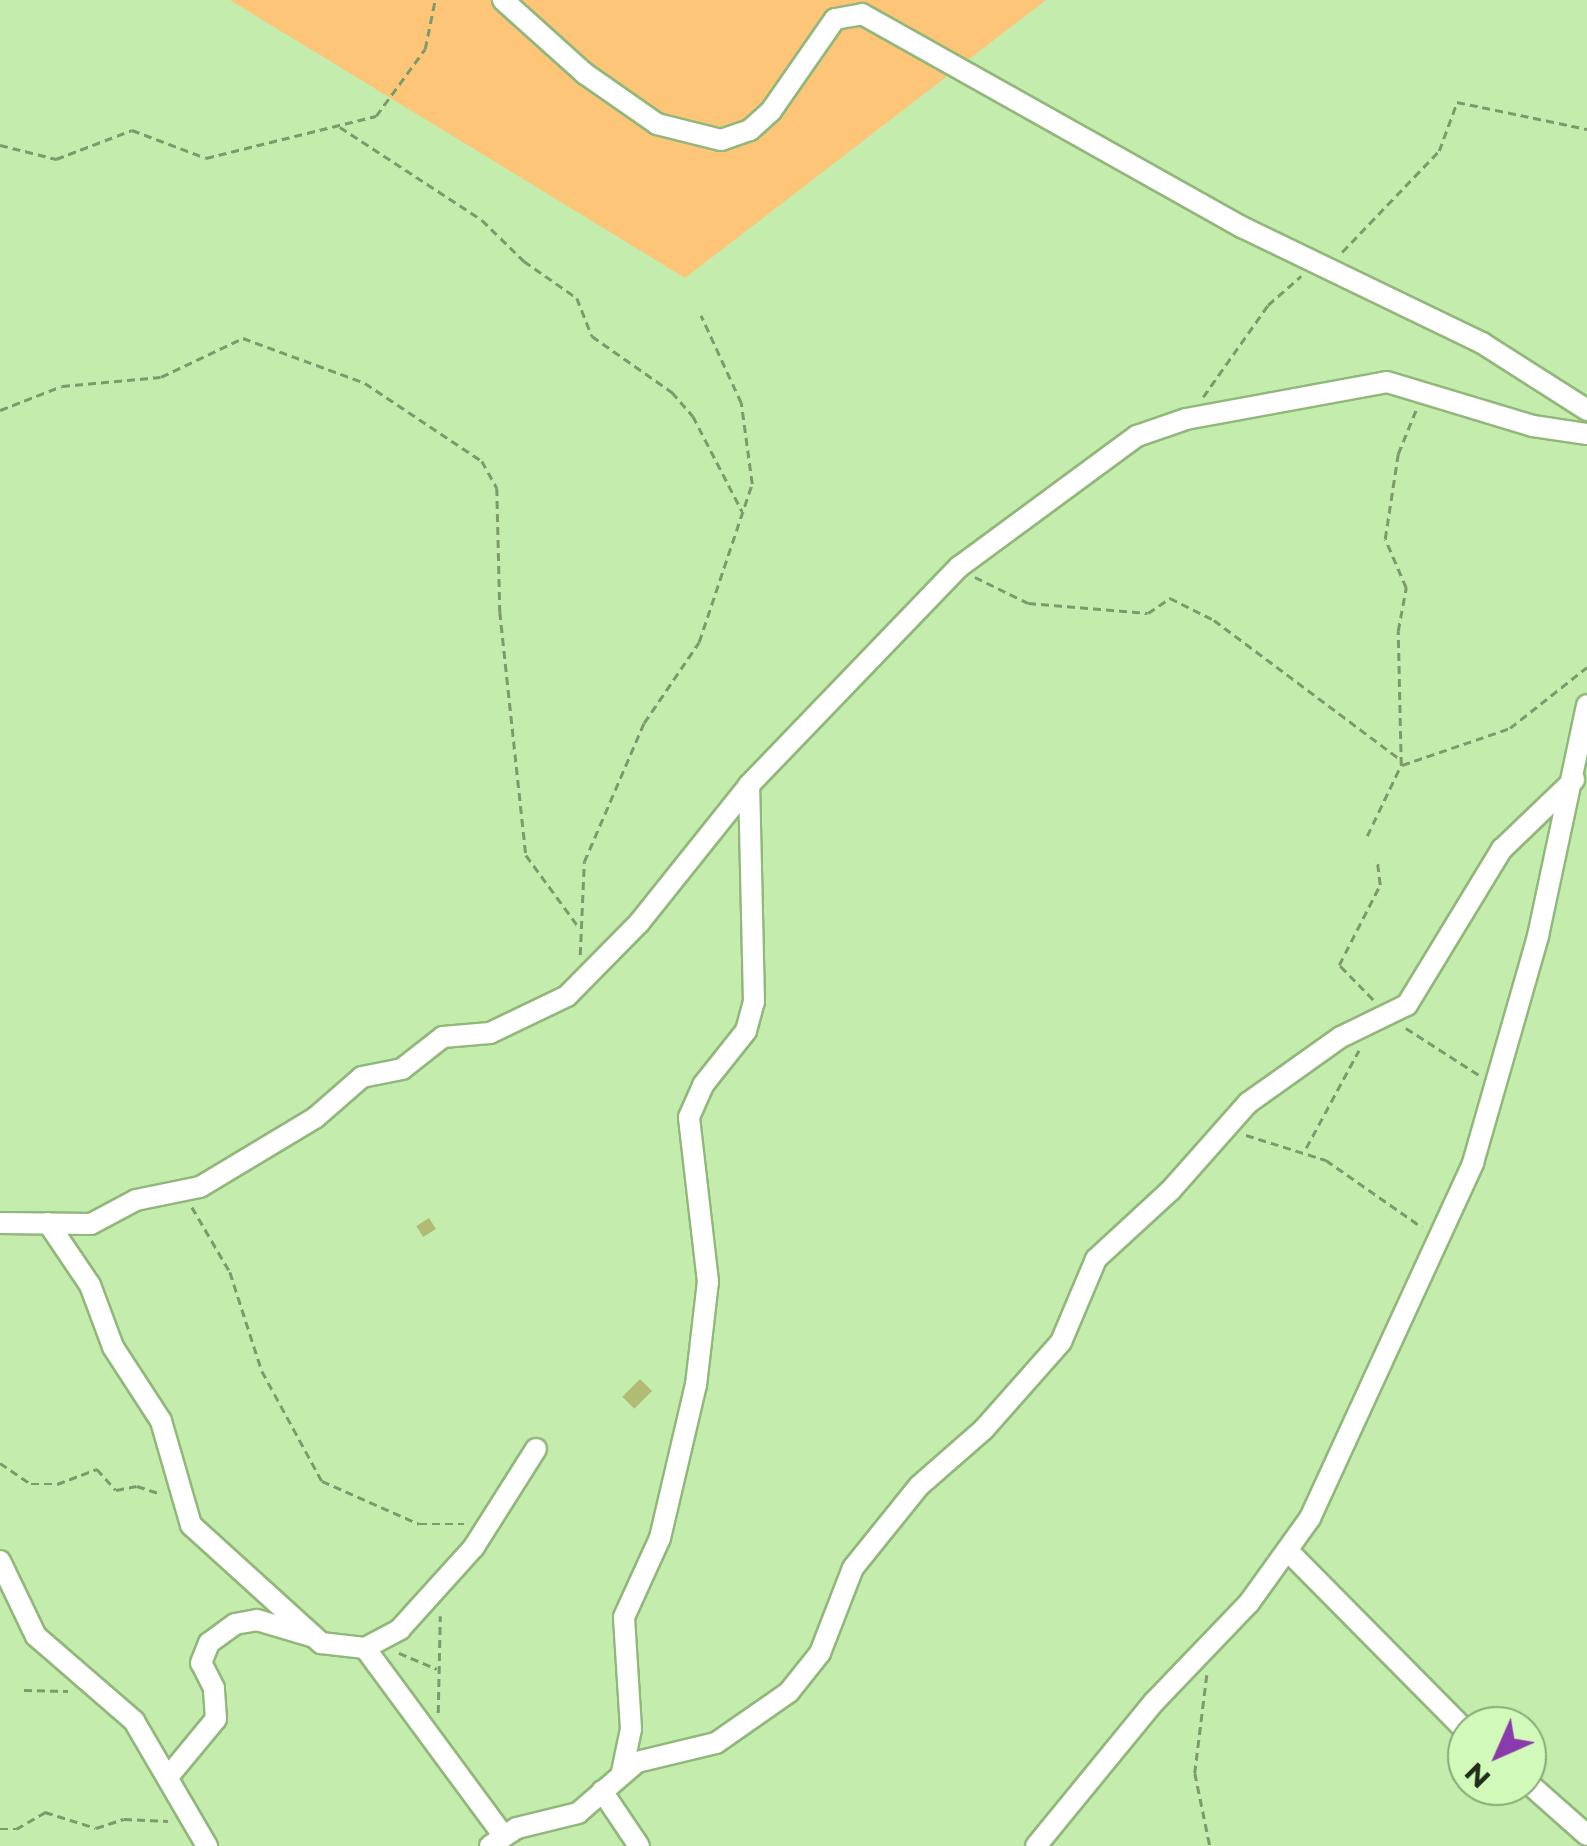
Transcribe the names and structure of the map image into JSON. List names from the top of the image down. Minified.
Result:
{"north":"bottom left"}
